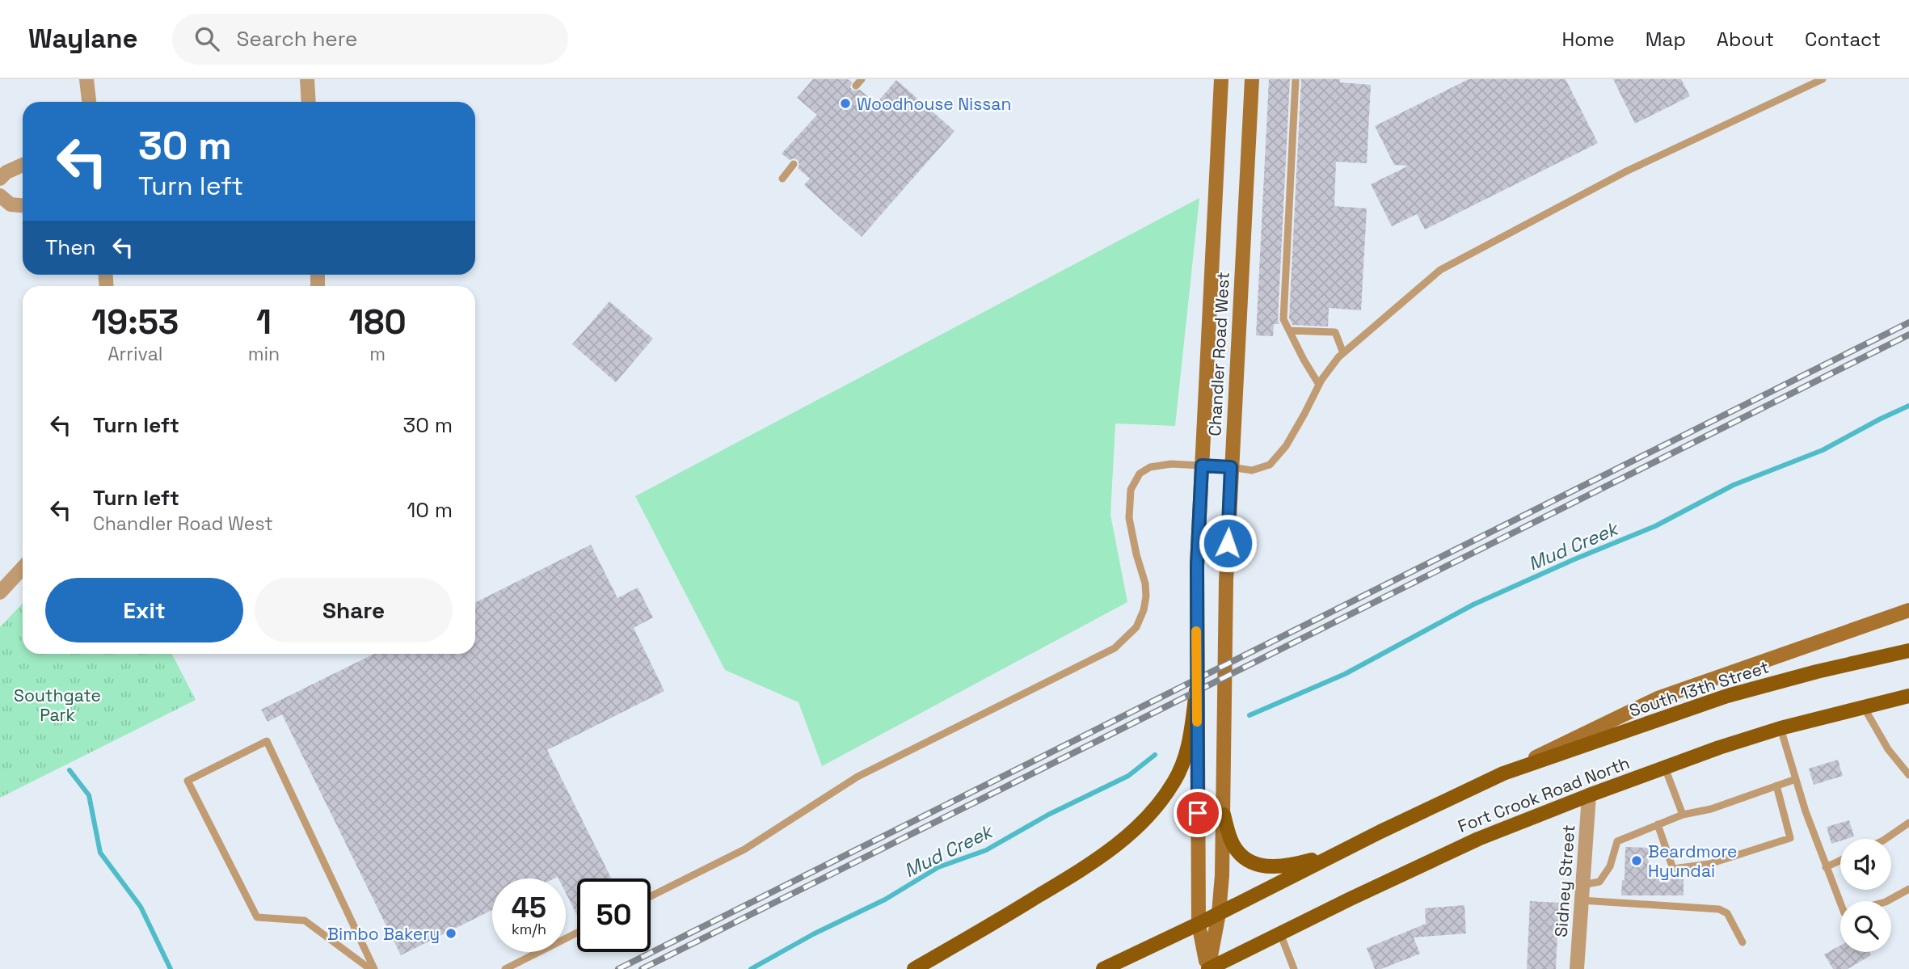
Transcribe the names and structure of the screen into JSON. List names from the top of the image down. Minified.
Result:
{"streets":{"main road":["Chandler Road West","South 13th Street","Fort Crook Road North"],"street":["Sidney Street"]},"crossings":[["Chandler Road West","Fort Crook Road North"],["South 13th Street","Fort Crook Road North"],["Fort Crook Road North","Sidney Street"]],"water":["Mud Creek"],"parks":["Southgate Park"],"places":["Woodhouse Nissan","Beardmore Hyundai","Bimbo Bakery"],"page":{"header":"Waylane","search":"Search here","nav":["Home","Map","About","Contact"],"turn":["30 m","Turn left"],"then":"Then","eta":["19:53","Arrival","1","min","180","m"],"list":[{"name":"Turn left","value":"30 m"},{"name":"Turn left","note":"Chandler Road West","value":"10 m"}],"buttons":["Exit","Share"],"speed":"45 km/h","limit":"50"}}
